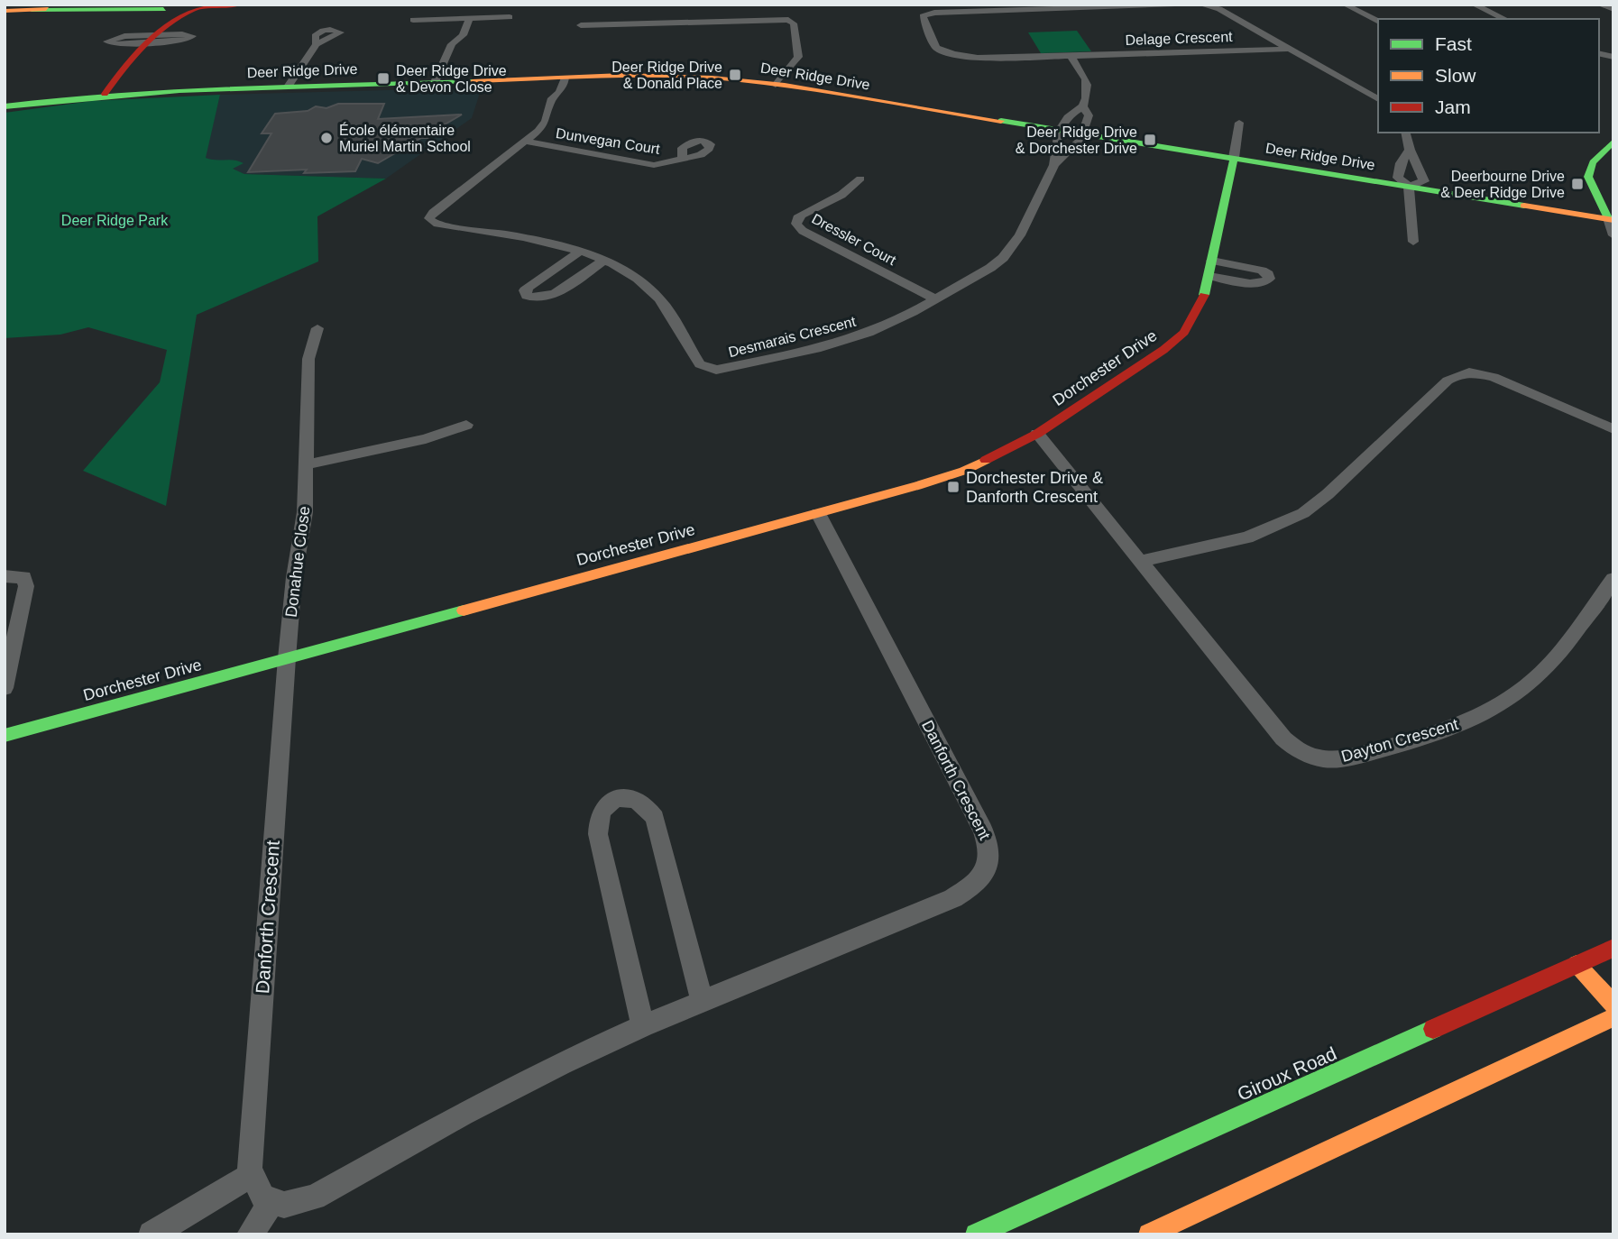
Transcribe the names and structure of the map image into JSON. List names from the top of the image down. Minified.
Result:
{"streets":{"street":["Delage Crescent","Deer Ridge Drive","Dunvegan Court","Dressler Court","Desmarais Crescent","Dorchester Drive","Donahue Close","Dayton Crescent","Danforth Crescent","Giroux Road"]},"crossings":[["Deer Ridge Drive","Desmarais Crescent"],["Deer Ridge Drive","Dorchester Drive"],["Dunvegan Court","Desmarais Crescent"],["Dressler Court","Desmarais Crescent"],["Dorchester Drive","Donahue Close"],["Dorchester Drive","Dayton Crescent"],["Dorchester Drive","Danforth Crescent"],["Donahue Close","Danforth Crescent"]],"parks":["Deer Ridge Park"],"places":{"transit":["Deer Ridge Drive & Donald Place","Deer Ridge Drive & Devon Close","Deer Ridge Drive & Dorchester Drive","Deerbourne Drive & Deer Ridge Drive","Dorchester Drive & Danforth Crescent"],"other":["École élémentaire Muriel Martin School"]},"legend":["Fast","Slow","Jam"]}
